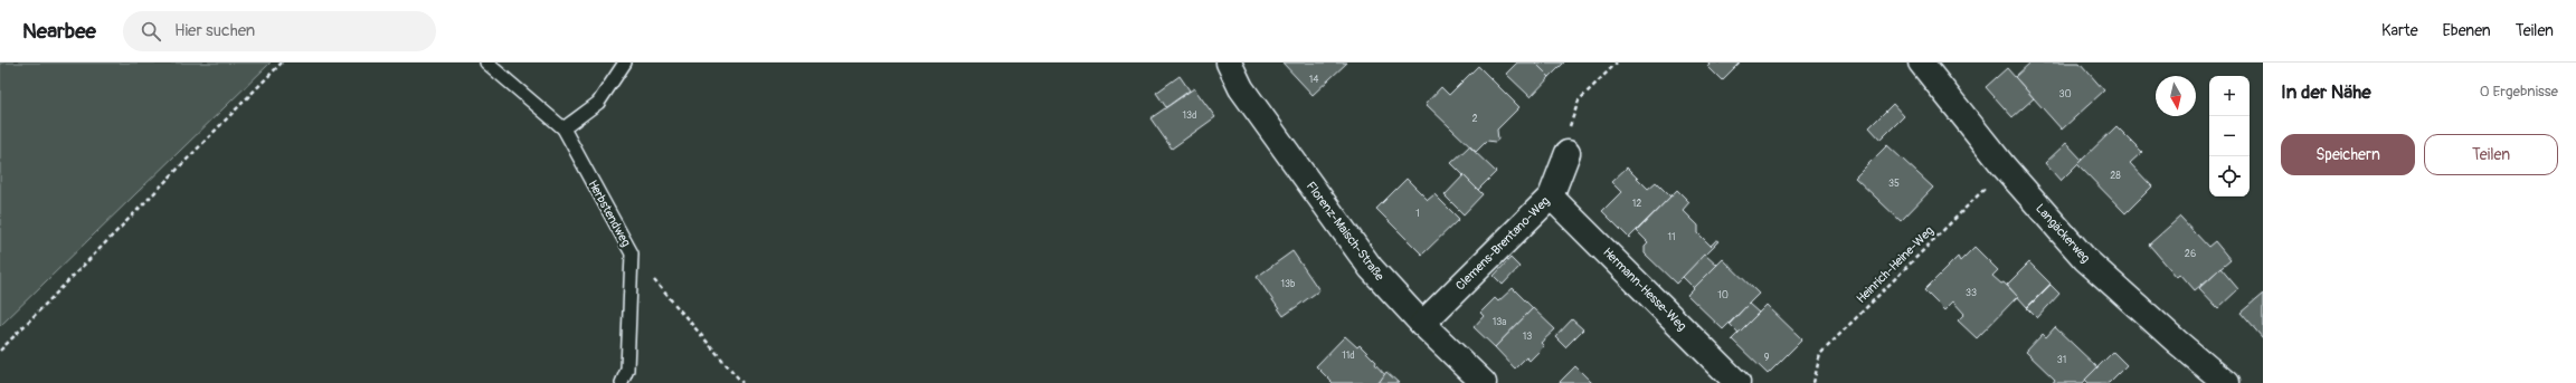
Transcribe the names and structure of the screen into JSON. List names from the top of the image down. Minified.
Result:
{"streets":{"street":["Florenz-Maisch-Straße","Langäckerweg","Clemens-Brentano-Weg","Hermann-Hesse-Weg"],"lane":["Herbstendweg"],"path":["Heinrich-Heine-Weg"]},"crossings":[["Florenz-Maisch-Straße","Clemens-Brentano-Weg"],["Langäckerweg","Heinrich-Heine-Weg"],["Clemens-Brentano-Weg","Hermann-Hesse-Weg"]],"house_numbers":["14","30","13d","2","28","35","12","1","11","26","13b","33","10","13a","13","11d","9","31"],"north":"bottom","page":{"header":"Nearbee","search":"Hier suchen","nav":["Karte","Ebenen","Teilen"],"heading":["In der Nähe","0 Ergebnisse"],"map_buttons":["+","−"],"buttons":["Speichern","Teilen"]}}
